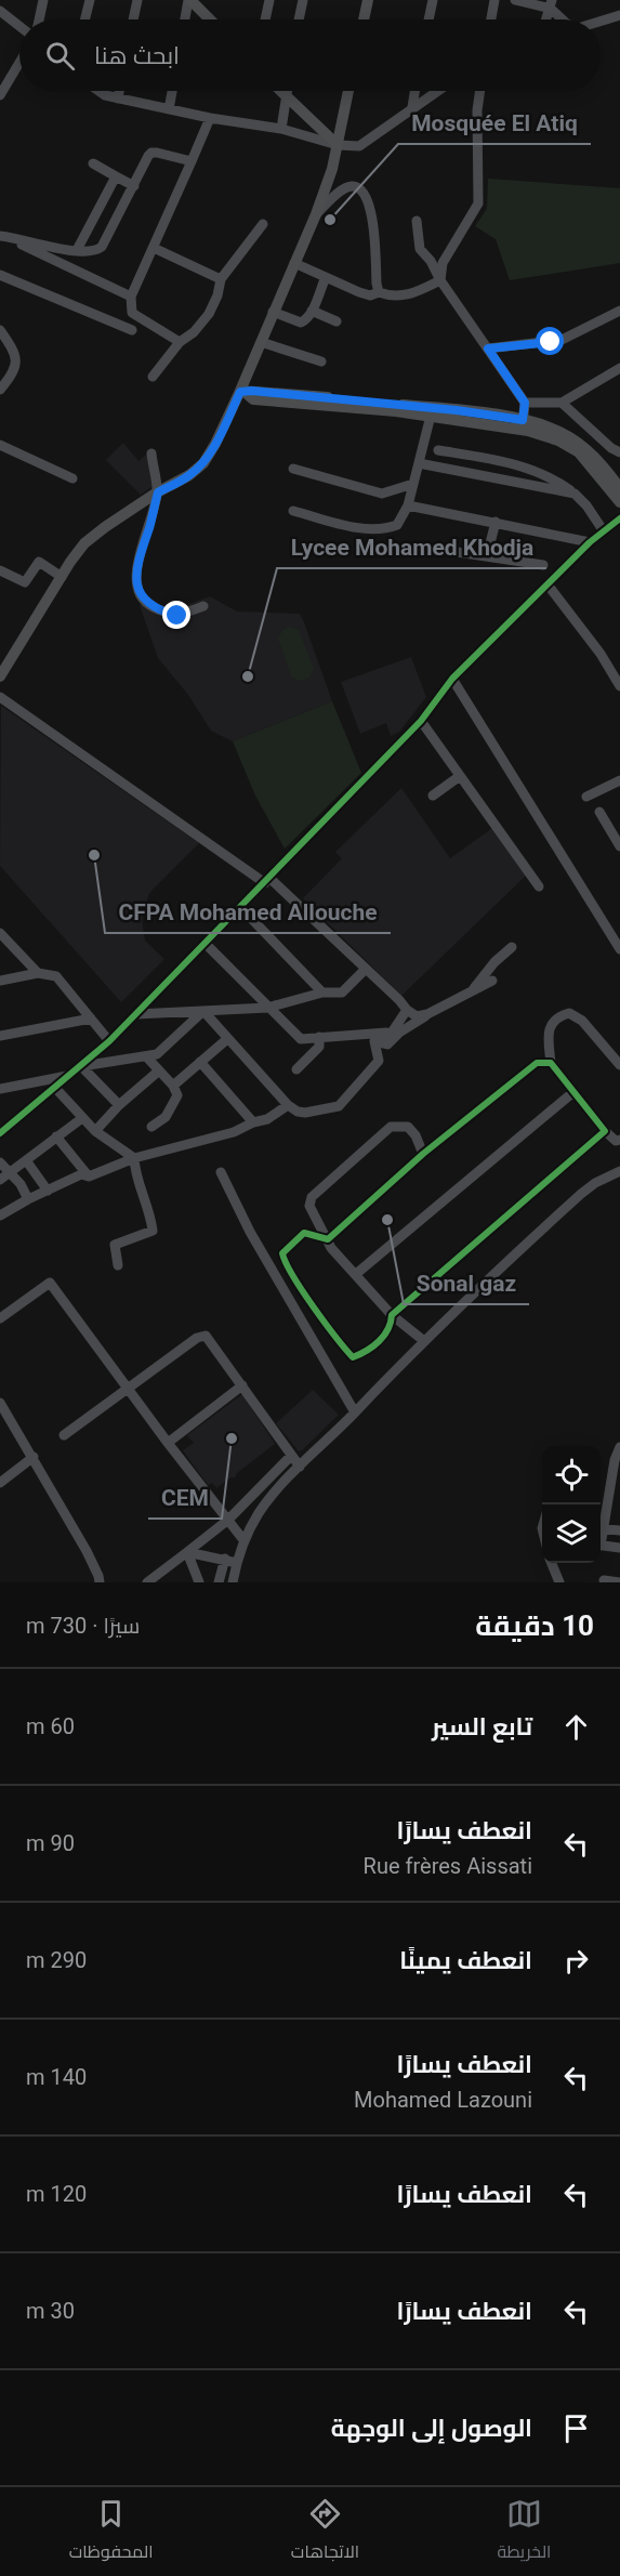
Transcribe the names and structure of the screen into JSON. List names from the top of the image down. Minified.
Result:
{"places":["Mosquée El Atiq","Lycee Mohamed Khodja","CFPA Mohamed Allouche","Sonal gaz","CEM"],"page":{"search":"ابحث هنا","heading":["10 دقيقة","سيرًا · 730 m"],"list":[["تابع السير","60 m"],["انعطف يسارًا","Rue frères Aissati","90 m"],["انعطف يمينًا","290 m"],["انعطف يسارًا","Mohamed Lazouni","140 m"],["انعطف يسارًا","120 m"],["انعطف يسارًا","30 m"],"الوصول إلى الوجهة"],"nav":["الخريطة","الاتجاهات","المحفوظات"]}}
